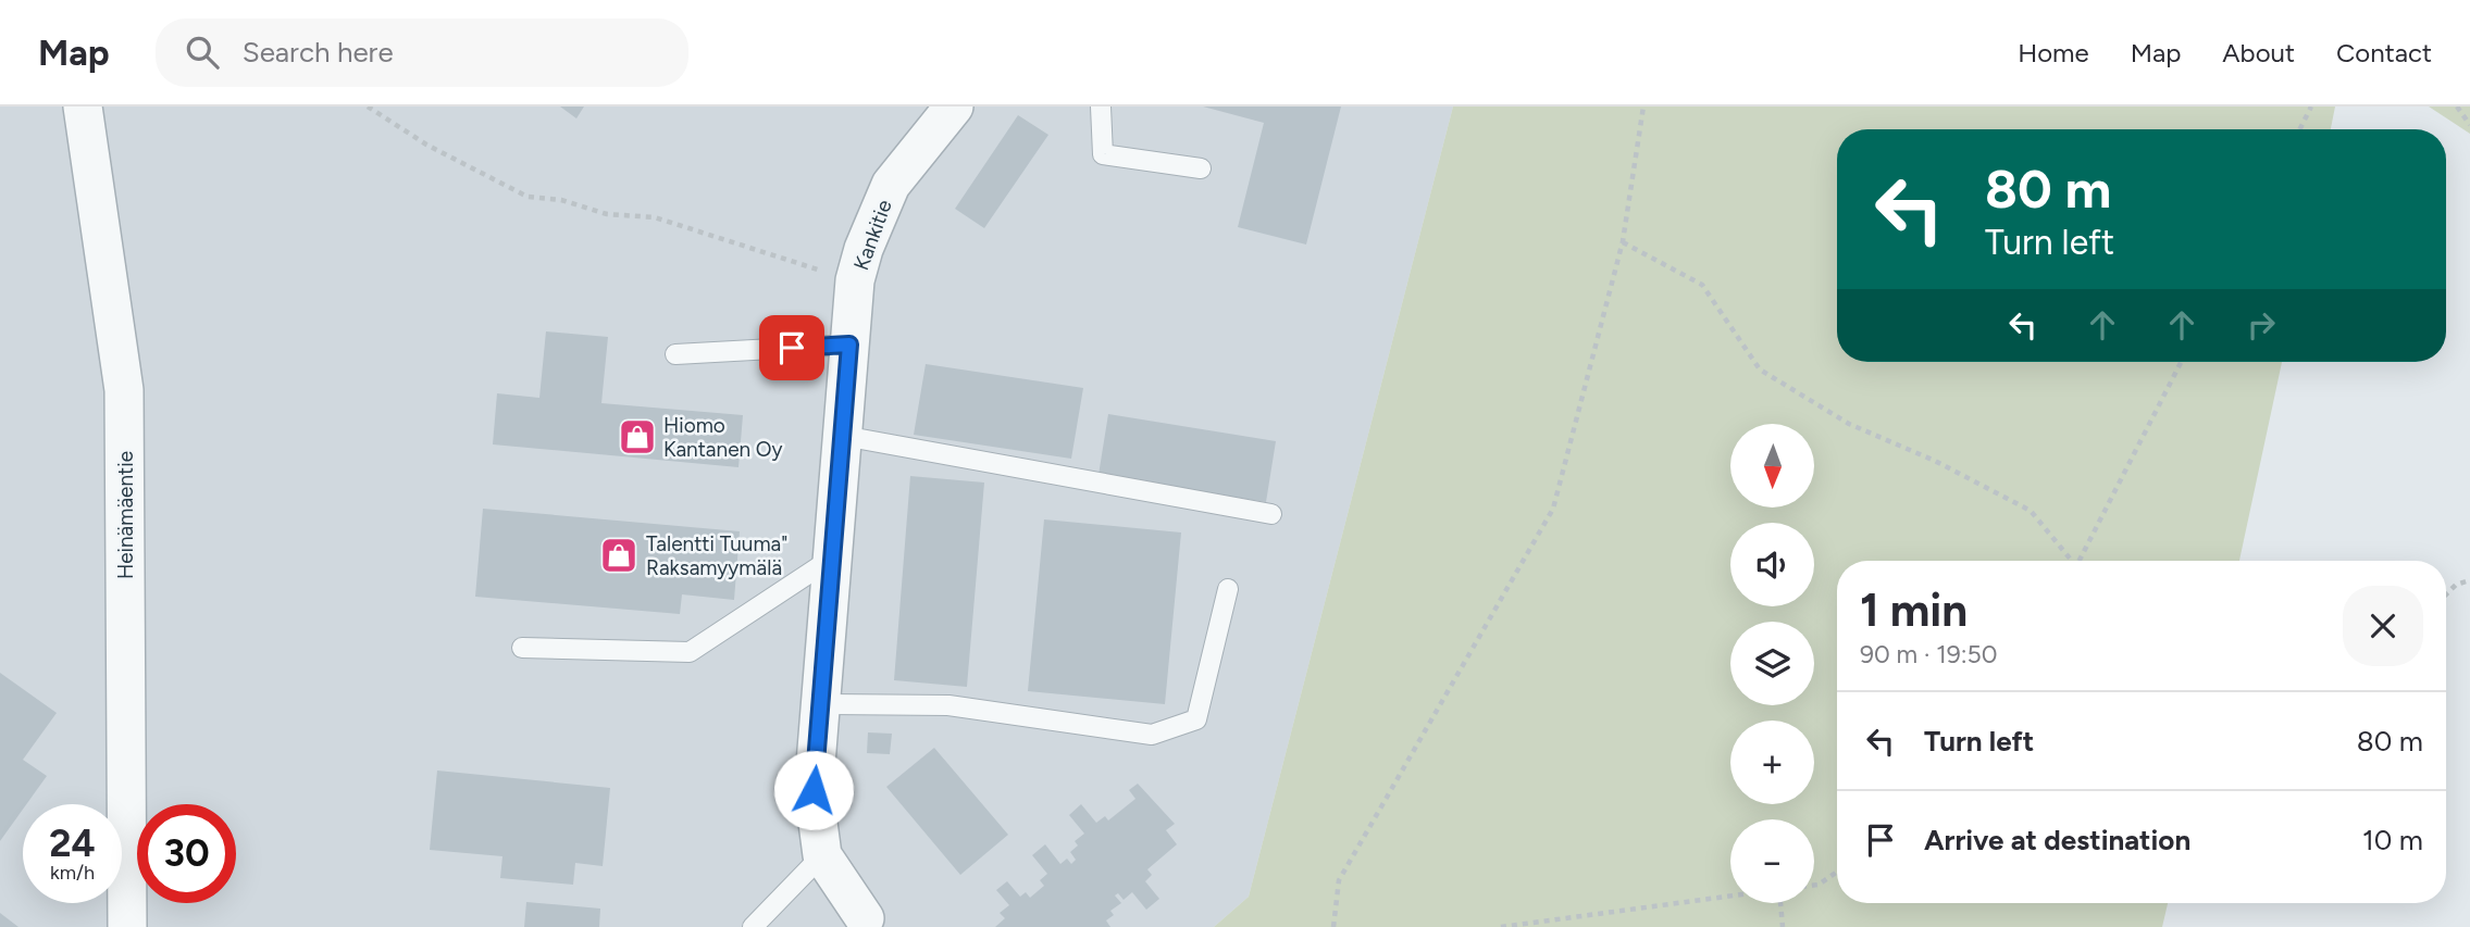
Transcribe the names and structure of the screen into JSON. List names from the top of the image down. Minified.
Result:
{"streets":{"street":["Kankitie","Heinämäentie"]},"places":{"shop":["Hiomo Kantanen Oy","Talentti Tuuma\" Raksamyymälä"]},"north":"bottom","page":{"header":"Map","search":"Search here","nav":["Home","Map","About","Contact"],"turn":["80 m","Turn left"],"map_buttons":["+","−"],"heading":["1 min","90 m · 19:50"],"list":[{"name":"Turn left","value":"80 m"},{"name":"Arrive at destination","value":"10 m"}],"speed":"24 km/h","limit":"30"}}
